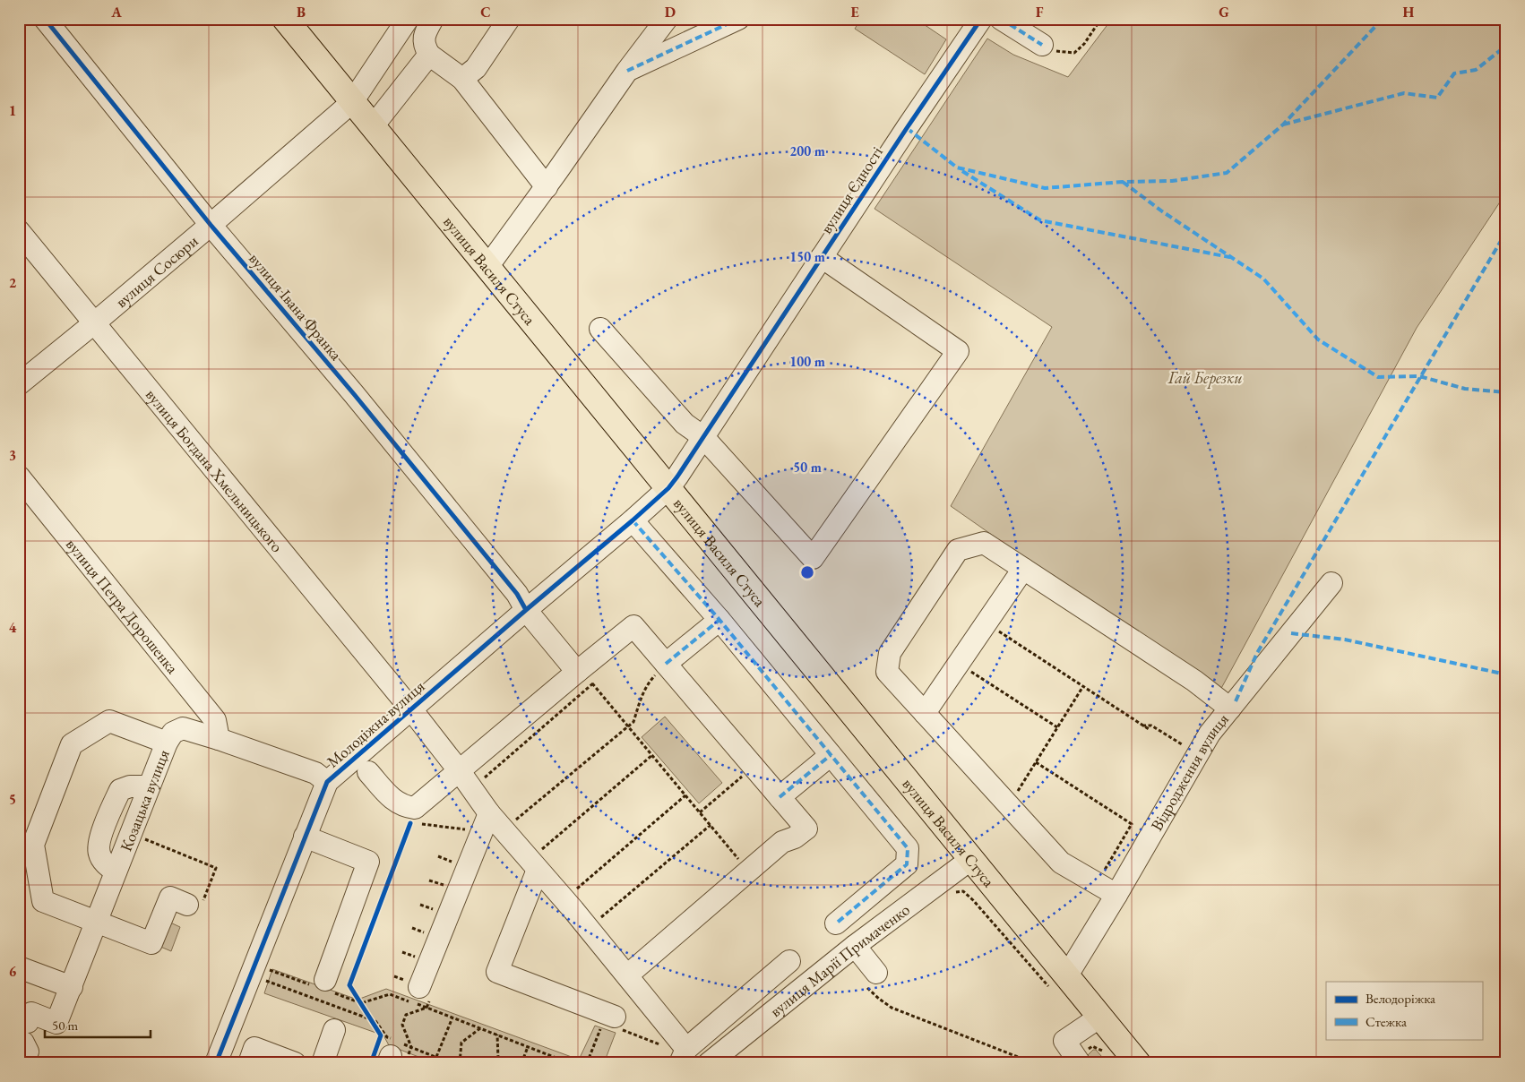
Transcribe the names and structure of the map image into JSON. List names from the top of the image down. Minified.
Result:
{"streets":{"main road":["вулиця Василя Стуса"],"street":["вулиця Єдності","вулиця Сосюри","вулиця Івана Франка","вулиця Богдана Хмельницького","вулиця Петра Дорошенка","Молодіжна вулиця","Відродження вулиця","Козацька вулиця","вулиця Марії Примаченко"]},"crossings":[["вулиця Єдності","вулиця Василя Стуса"],["вулиця Єдності","Молодіжна вулиця"],["вулиця Сосюри","вулиця Василя Стуса"],["вулиця Сосюри","вулиця Івана Франка"],["вулиця Сосюри","вулиця Богдана Хмельницького"],["вулиця Василя Стуса","Молодіжна вулиця"],["вулиця Василя Стуса","Відродження вулиця"],["вулиця Василя Стуса","вулиця Марії Примаченко"],["вулиця Івана Франка","Молодіжна вулиця"],["вулиця Богдана Хмельницького","Молодіжна вулиця"],["вулиця Петра Дорошенка","Козацька вулиця"],["Молодіжна вулиця","Козацька вулиця"]],"parks":["Гай Березки"],"legend":["Велодоріжка","Стежка"],"scale_bar":"50 m","grid":{"columns":["A","B","C","D","E","F","G","H"],"rows":["1","2","3","4","5","6"]},"rings":["200 m","150 m","100 m","50 m"]}
